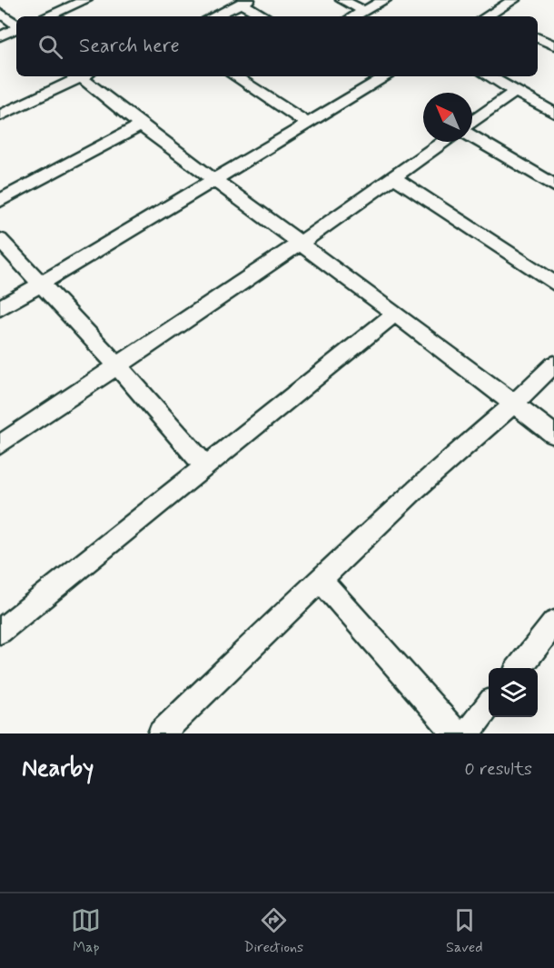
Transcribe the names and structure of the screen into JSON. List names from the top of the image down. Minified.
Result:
{"north":"top left","page":{"search":"Search here","heading":["Nearby","0 results"],"nav":["Map","Directions","Saved"]}}
